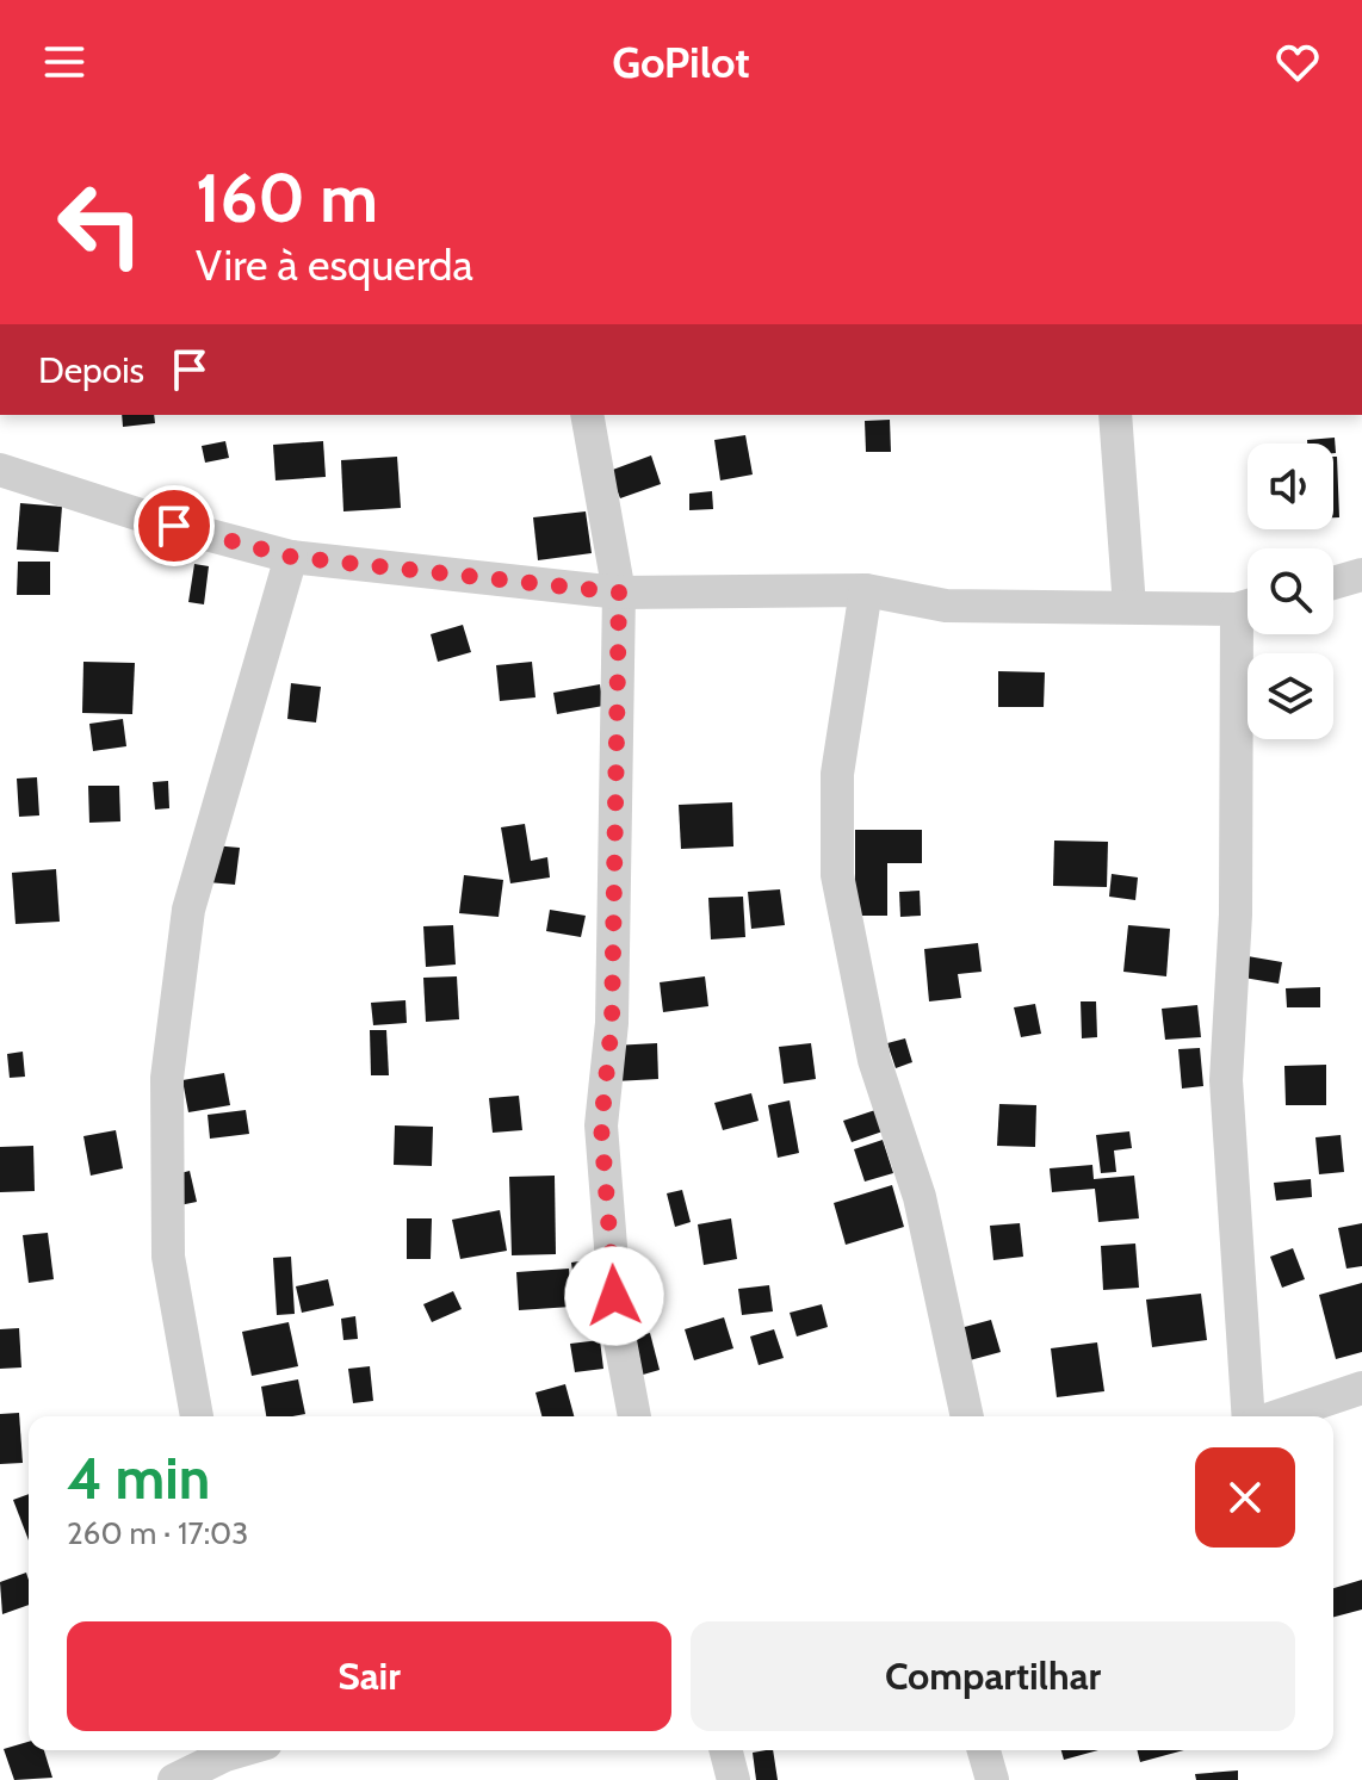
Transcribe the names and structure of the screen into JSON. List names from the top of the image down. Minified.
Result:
{"page":{"header":"GoPilot","turn":["160 m","Vire à esquerda"],"then":"Depois","heading":["4 min","260 m · 17:03"],"buttons":["Sair","Compartilhar"]}}
